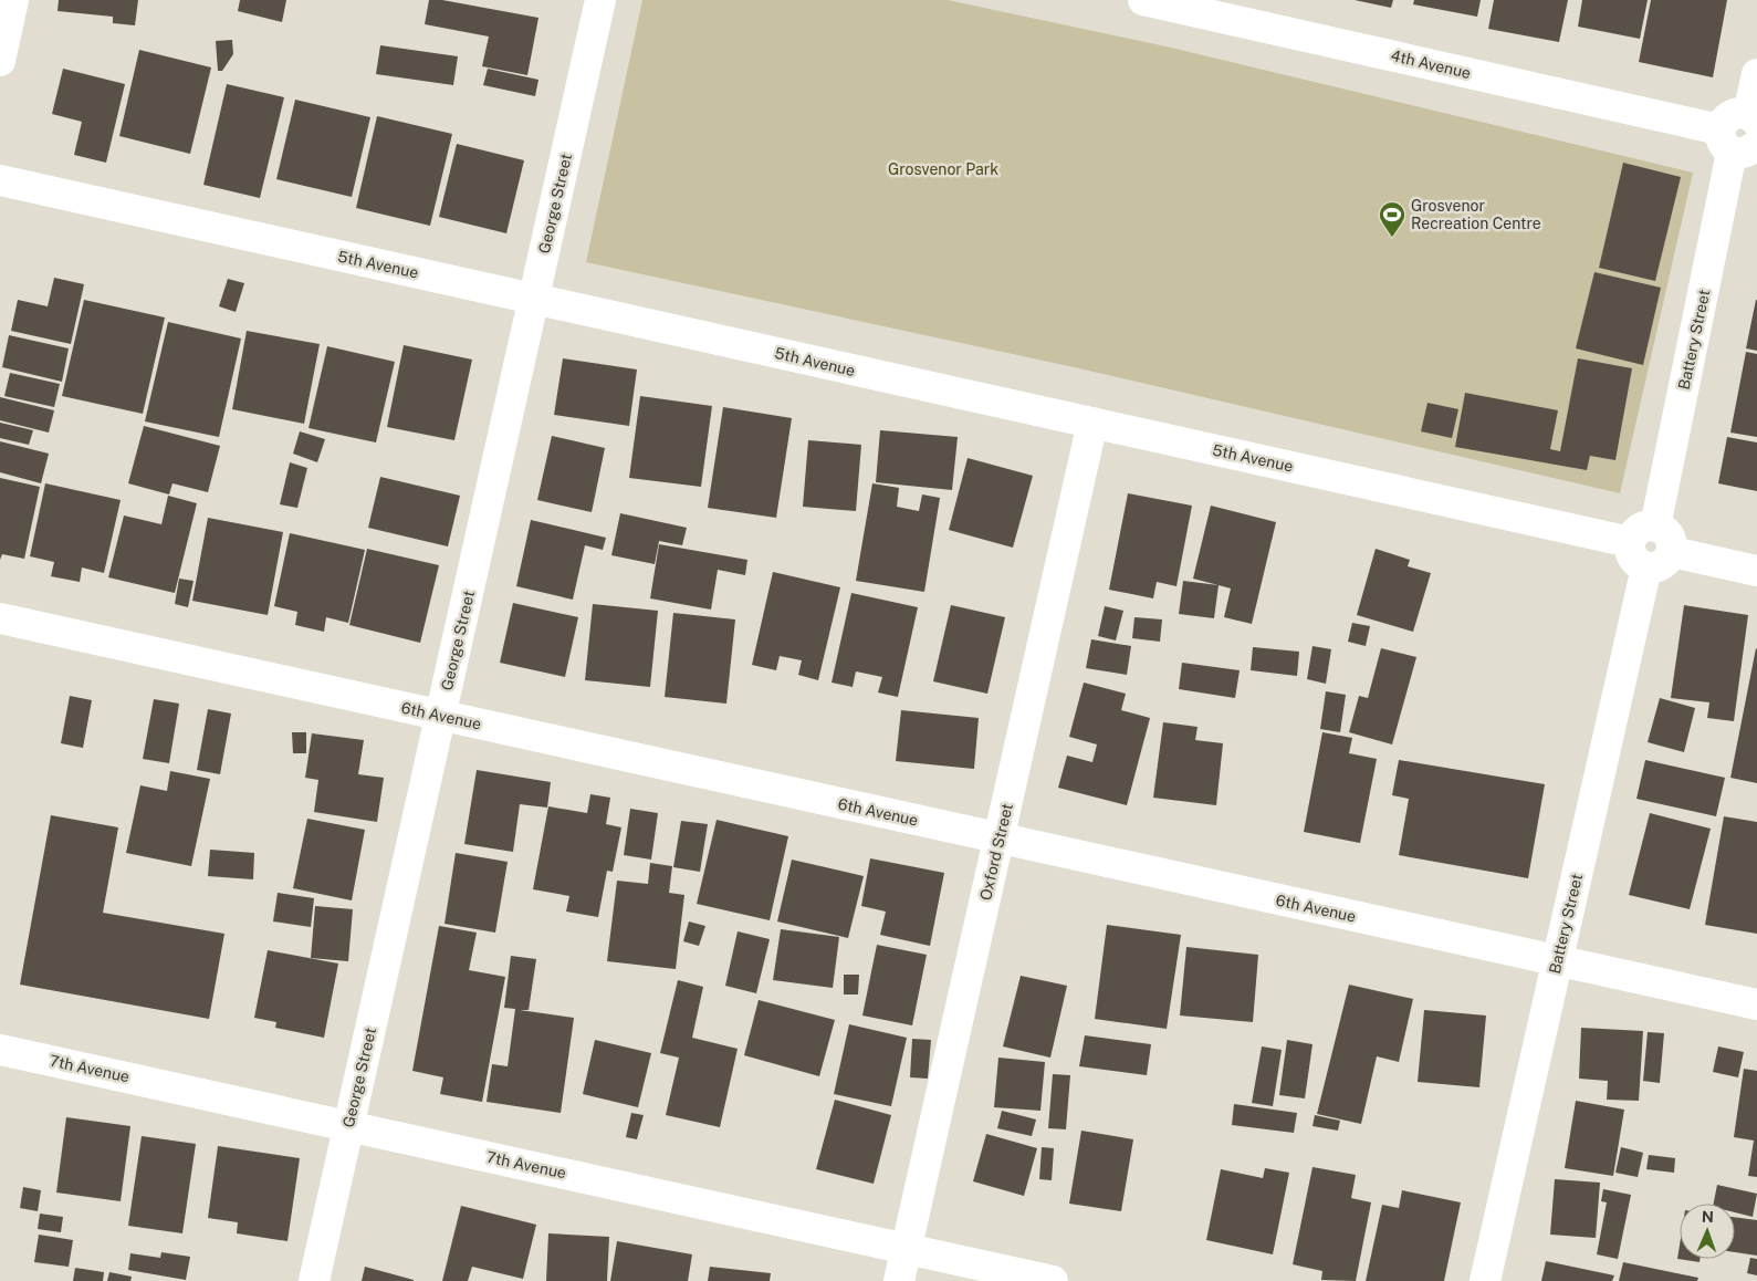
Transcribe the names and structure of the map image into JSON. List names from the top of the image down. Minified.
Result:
{"streets":{"street":["4th Avenue","George Street","5th Avenue","Battery Street","6th Avenue","Oxford Street","7th Avenue"]},"crossings":[["4th Avenue","Battery Street"],["George Street","5th Avenue"],["George Street","6th Avenue"],["George Street","7th Avenue"],["5th Avenue","Battery Street"],["5th Avenue","Oxford Street"],["Battery Street","6th Avenue"],["6th Avenue","Oxford Street"],["Oxford Street","7th Avenue"]],"parks":["Grosvenor Park"],"places":{"sports":["Grosvenor Recreation Centre"]},"north":"top"}
